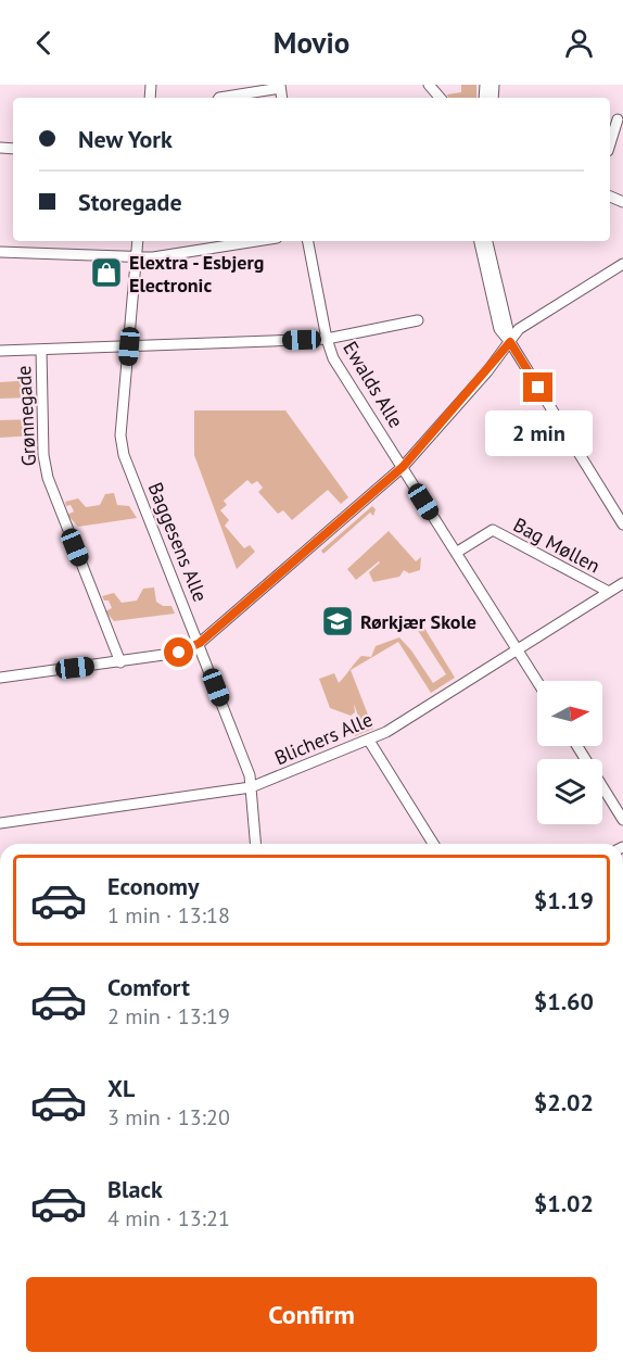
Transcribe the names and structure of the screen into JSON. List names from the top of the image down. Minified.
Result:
{"streets":{"street":["Ewalds Alle","Grønnegade","Baggesens Alle","Bag Møllen","Blichers Alle"]},"crossings":[["Ewalds Alle","Grønnegade"],["Ewalds Alle","Bag Møllen"],["Ewalds Alle","Blichers Alle"],["Grønnegade","Baggesens Alle"],["Baggesens Alle","Blichers Alle"],["Bag Møllen","Blichers Alle"]],"places":{"shop":["Elextra - Esbjerg Electronic"],"school or university":["Rørkjær Skole"]},"north":"right","page":{"header":"Movio","banner":["New York","Storegade"],"bubble":"2 min","list":[{"name":"Economy","note":"1 min · 13:18","value":"$1.19"},{"name":"Comfort","note":"2 min · 13:19","value":"$1.60"},{"name":"XL","note":"3 min · 13:20","value":"$2.02"},{"name":"Black","note":"4 min · 13:21","value":"$1.02"}],"buttons":"Confirm"}}
